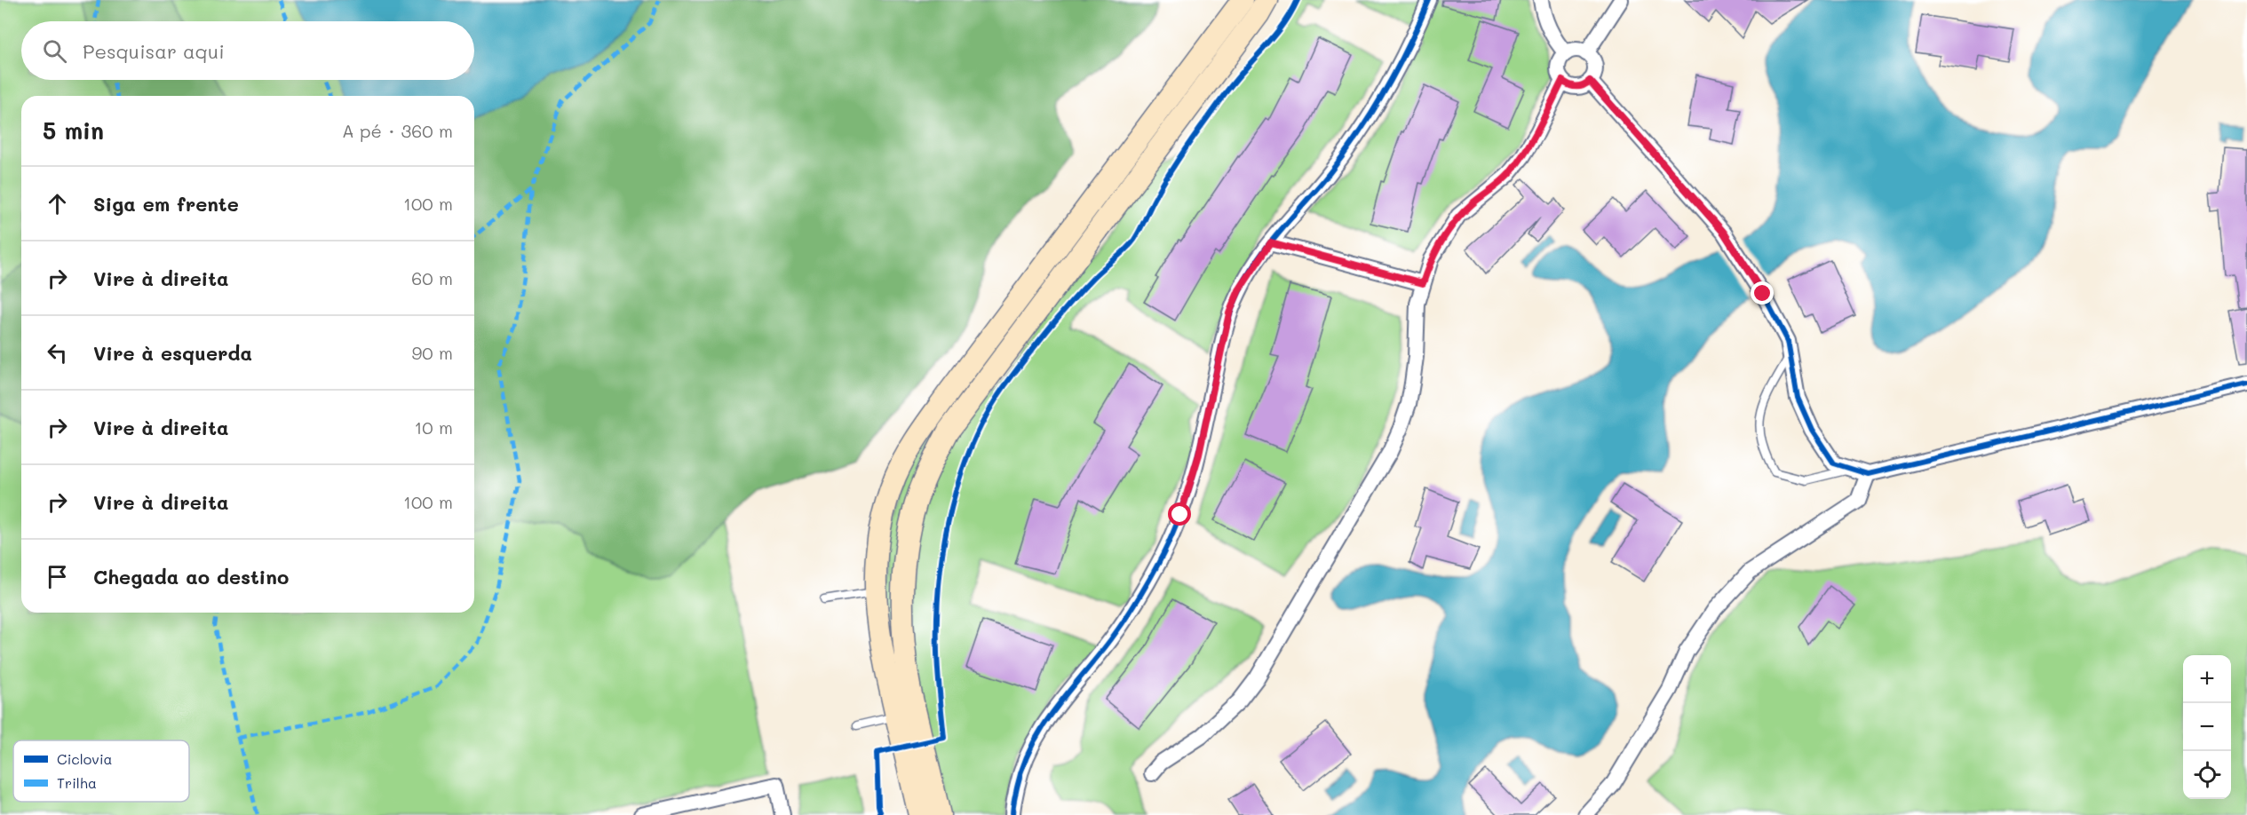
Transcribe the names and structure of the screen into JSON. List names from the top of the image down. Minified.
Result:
{"legend":["Ciclovia","Trilha"],"page":{"search":"Pesquisar aqui","heading":["5 min","A pé · 360 m"],"list":[["Siga em frente","100 m"],["Vire à direita","60 m"],["Vire à esquerda","90 m"],["Vire à direita","10 m"],["Vire à direita","100 m"],"Chegada ao destino"],"map_buttons":["+","−"]}}
